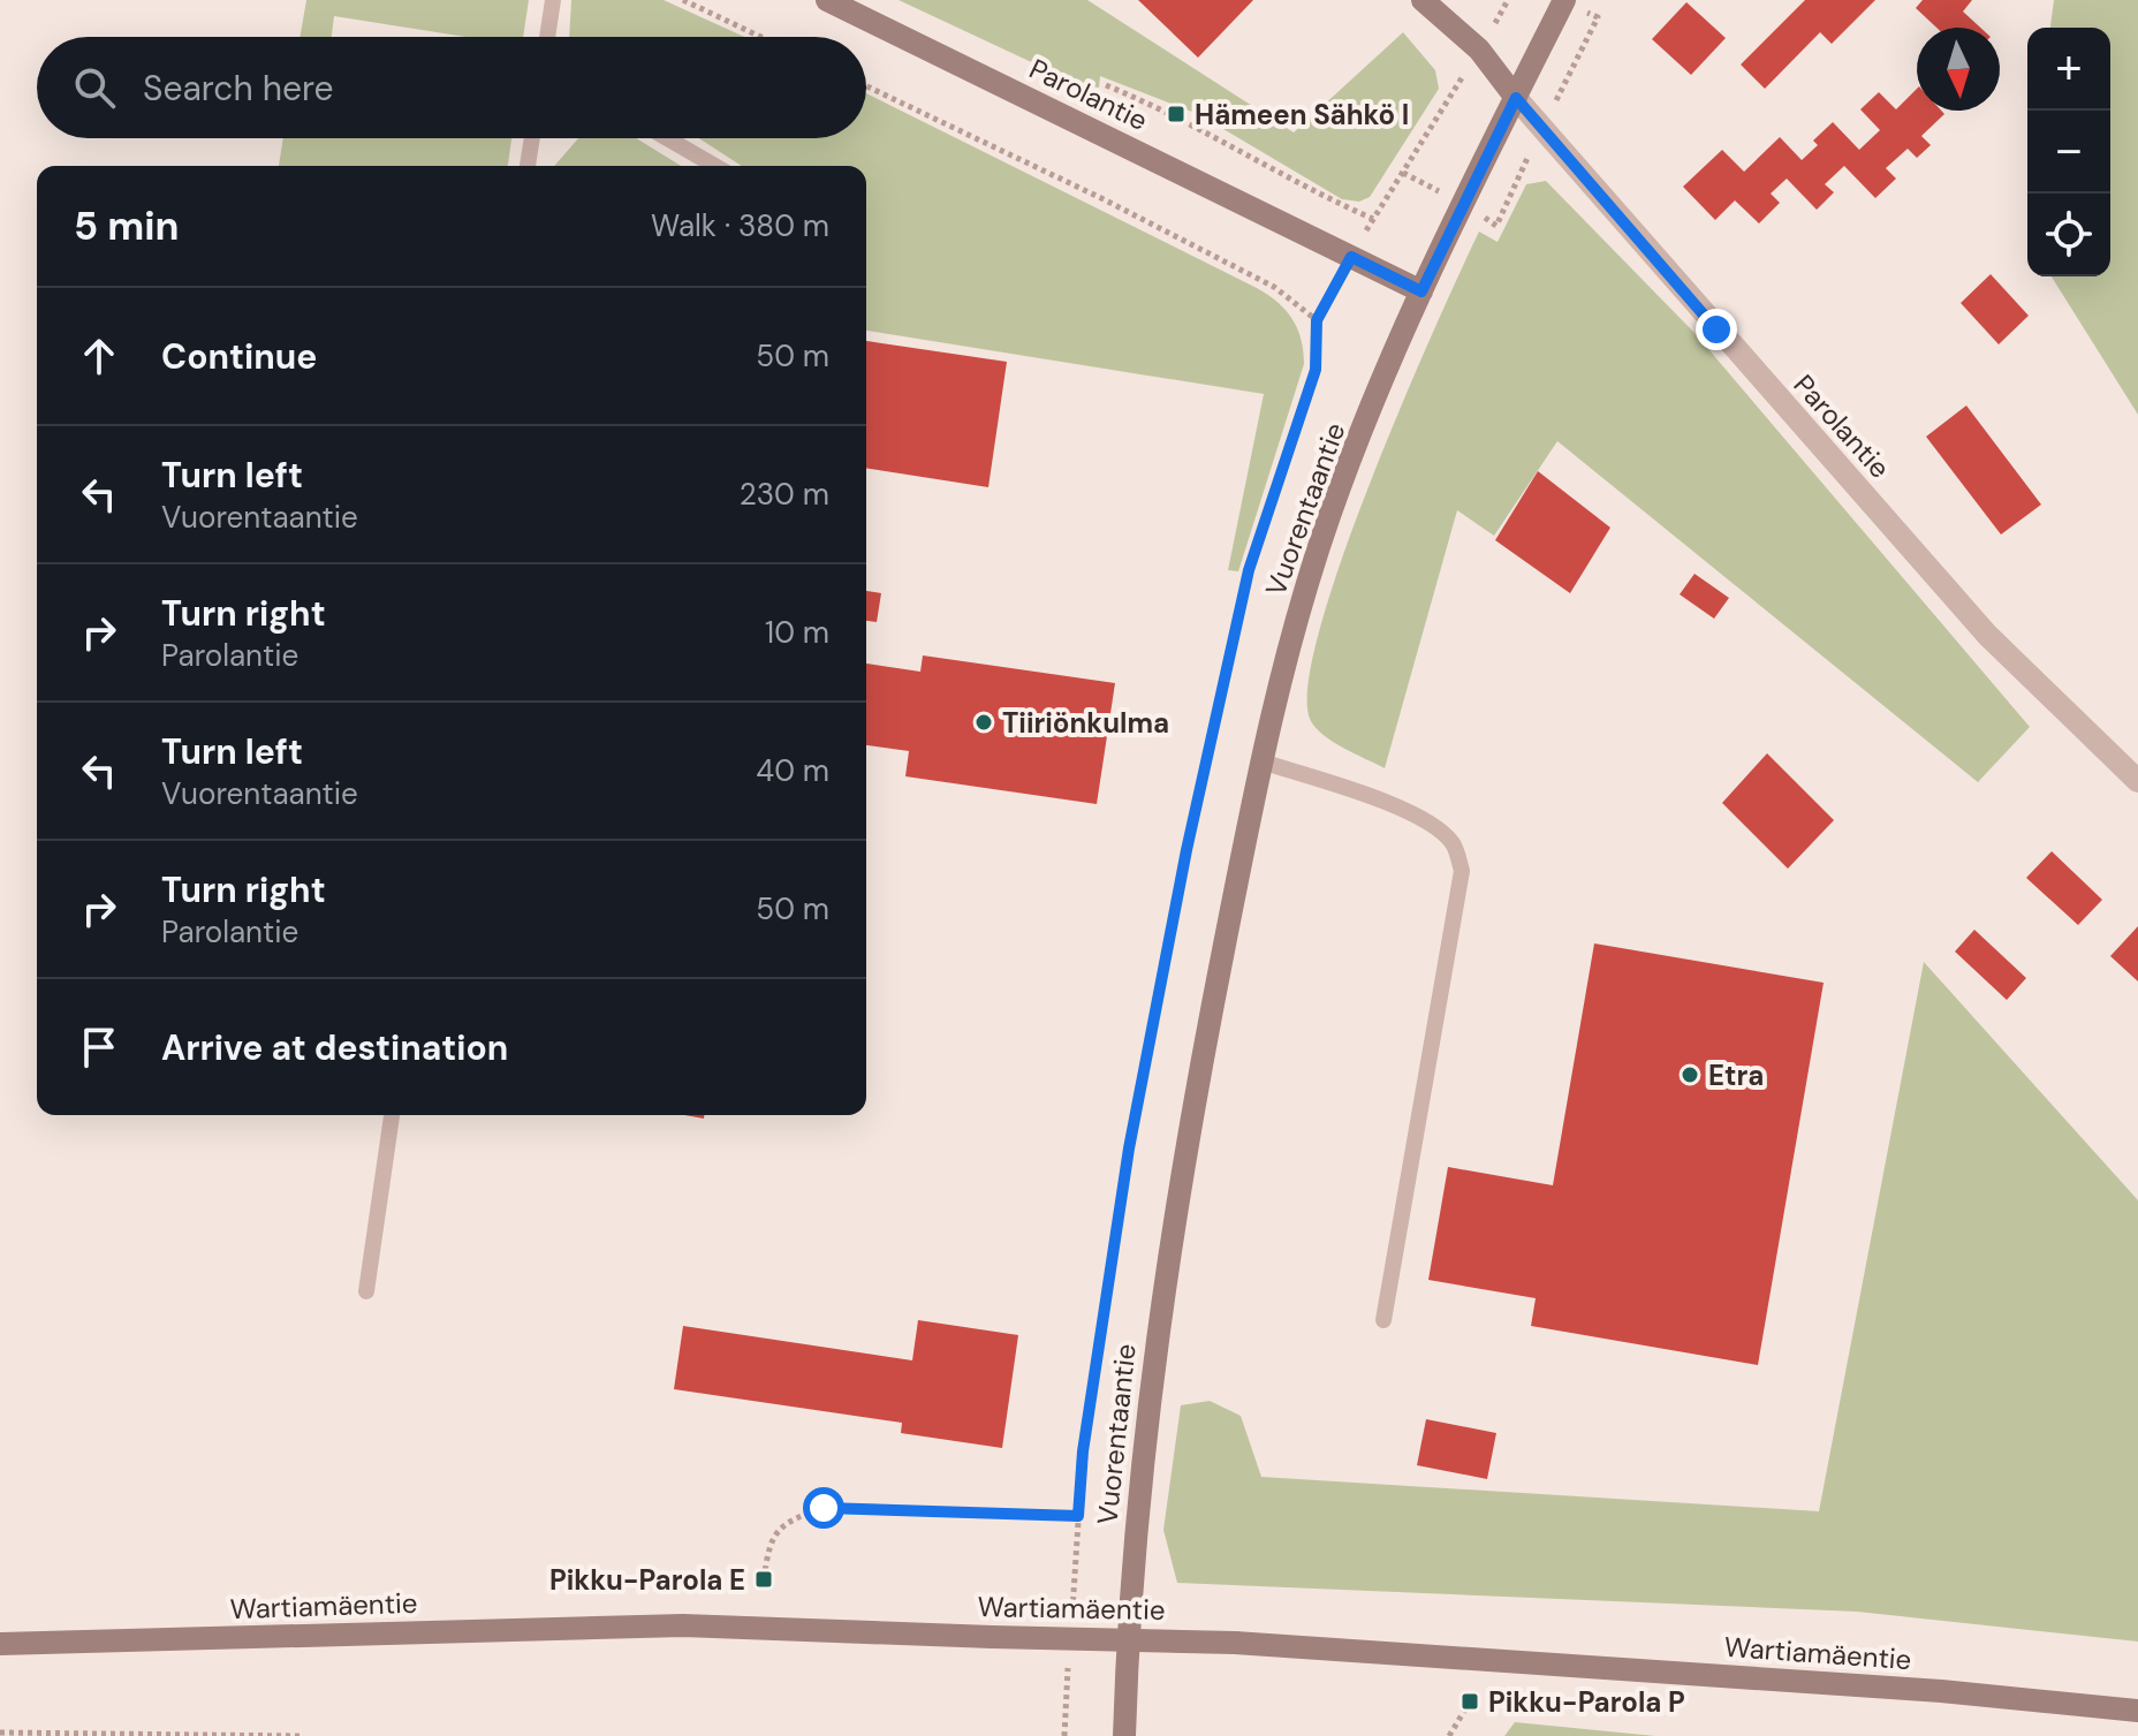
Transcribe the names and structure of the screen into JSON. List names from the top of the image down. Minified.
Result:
{"streets":{"main road":["Parolantie","Vuorentaantie","Wartiamäentie"]},"crossings":[["Parolantie","Vuorentaantie"]],"places":{"transit":["Hämeen Sähkö I","Pikku-Parola E","Pikku-Parola P"],"other":["Tiiriönkulma","Etra"]},"north":"bottom","page":{"map_buttons":["+","−"],"search":"Search here","heading":["5 min","Walk · 380 m"],"list":[["Continue","50 m"],["Turn left","Vuorentaantie","230 m"],["Turn right","Parolantie","10 m"],["Turn left","Vuorentaantie","40 m"],["Turn right","Parolantie","50 m"],"Arrive at destination"]}}
